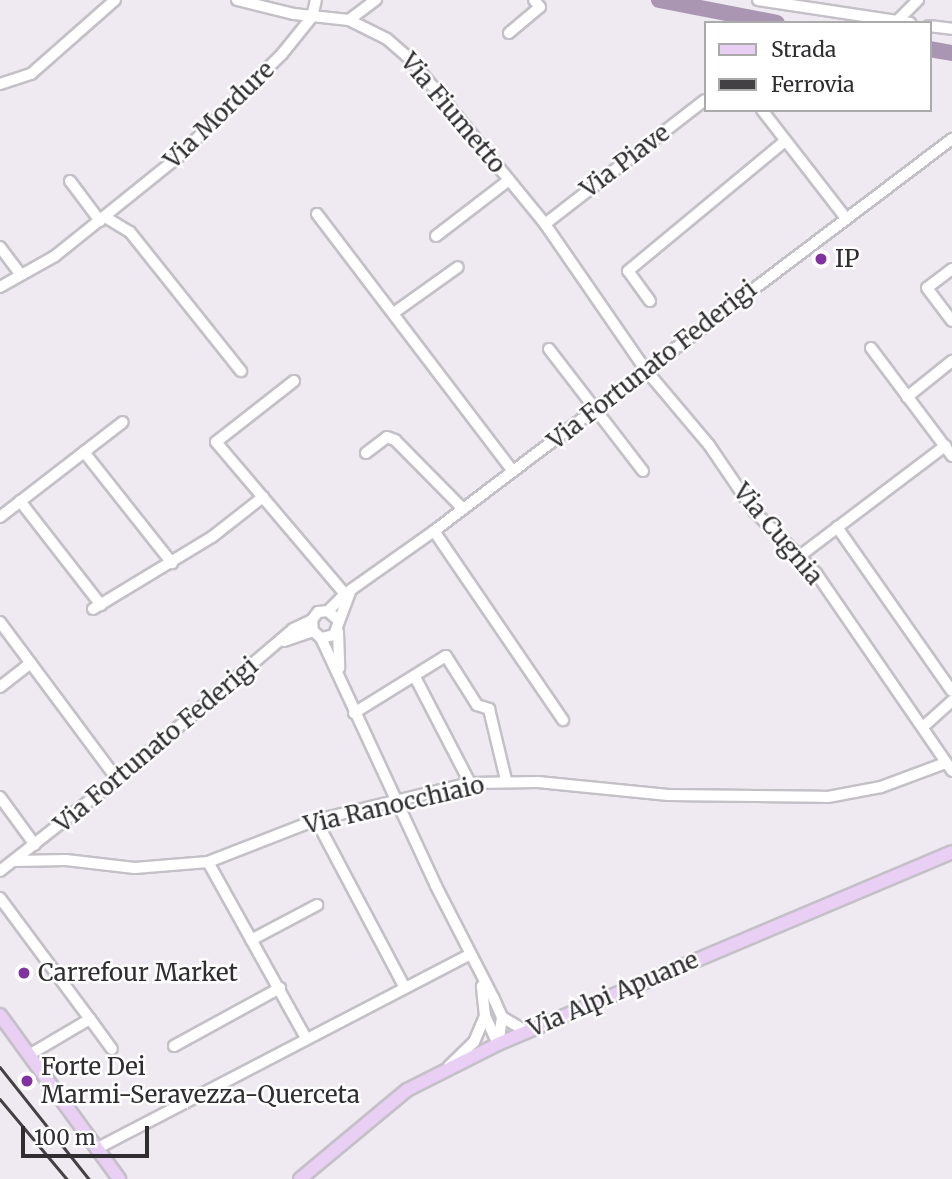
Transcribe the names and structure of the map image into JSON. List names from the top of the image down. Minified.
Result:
{"streets":{"main road":["Via Alpi Apuane"],"street":["Via Fiumetto","Via Mordure","Via Piave","Via Fortunato Federigi","Via Cugnia","Via Ranocchiaio"]},"crossings":[["Via Fiumetto","Via Mordure"],["Via Fiumetto","Via Piave"],["Via Fiumetto","Via Fortunato Federigi"],["Via Fiumetto","Via Cugnia"],["Via Fortunato Federigi","Via Cugnia"],["Via Fortunato Federigi","Via Ranocchiaio"],["Via Cugnia","Via Ranocchiaio"]],"places":["IP","Carrefour Market","Forte Dei Marmi-Seravezza-Querceta"],"legend":["Strada","Ferrovia"],"scale_bar":"100 m"}
